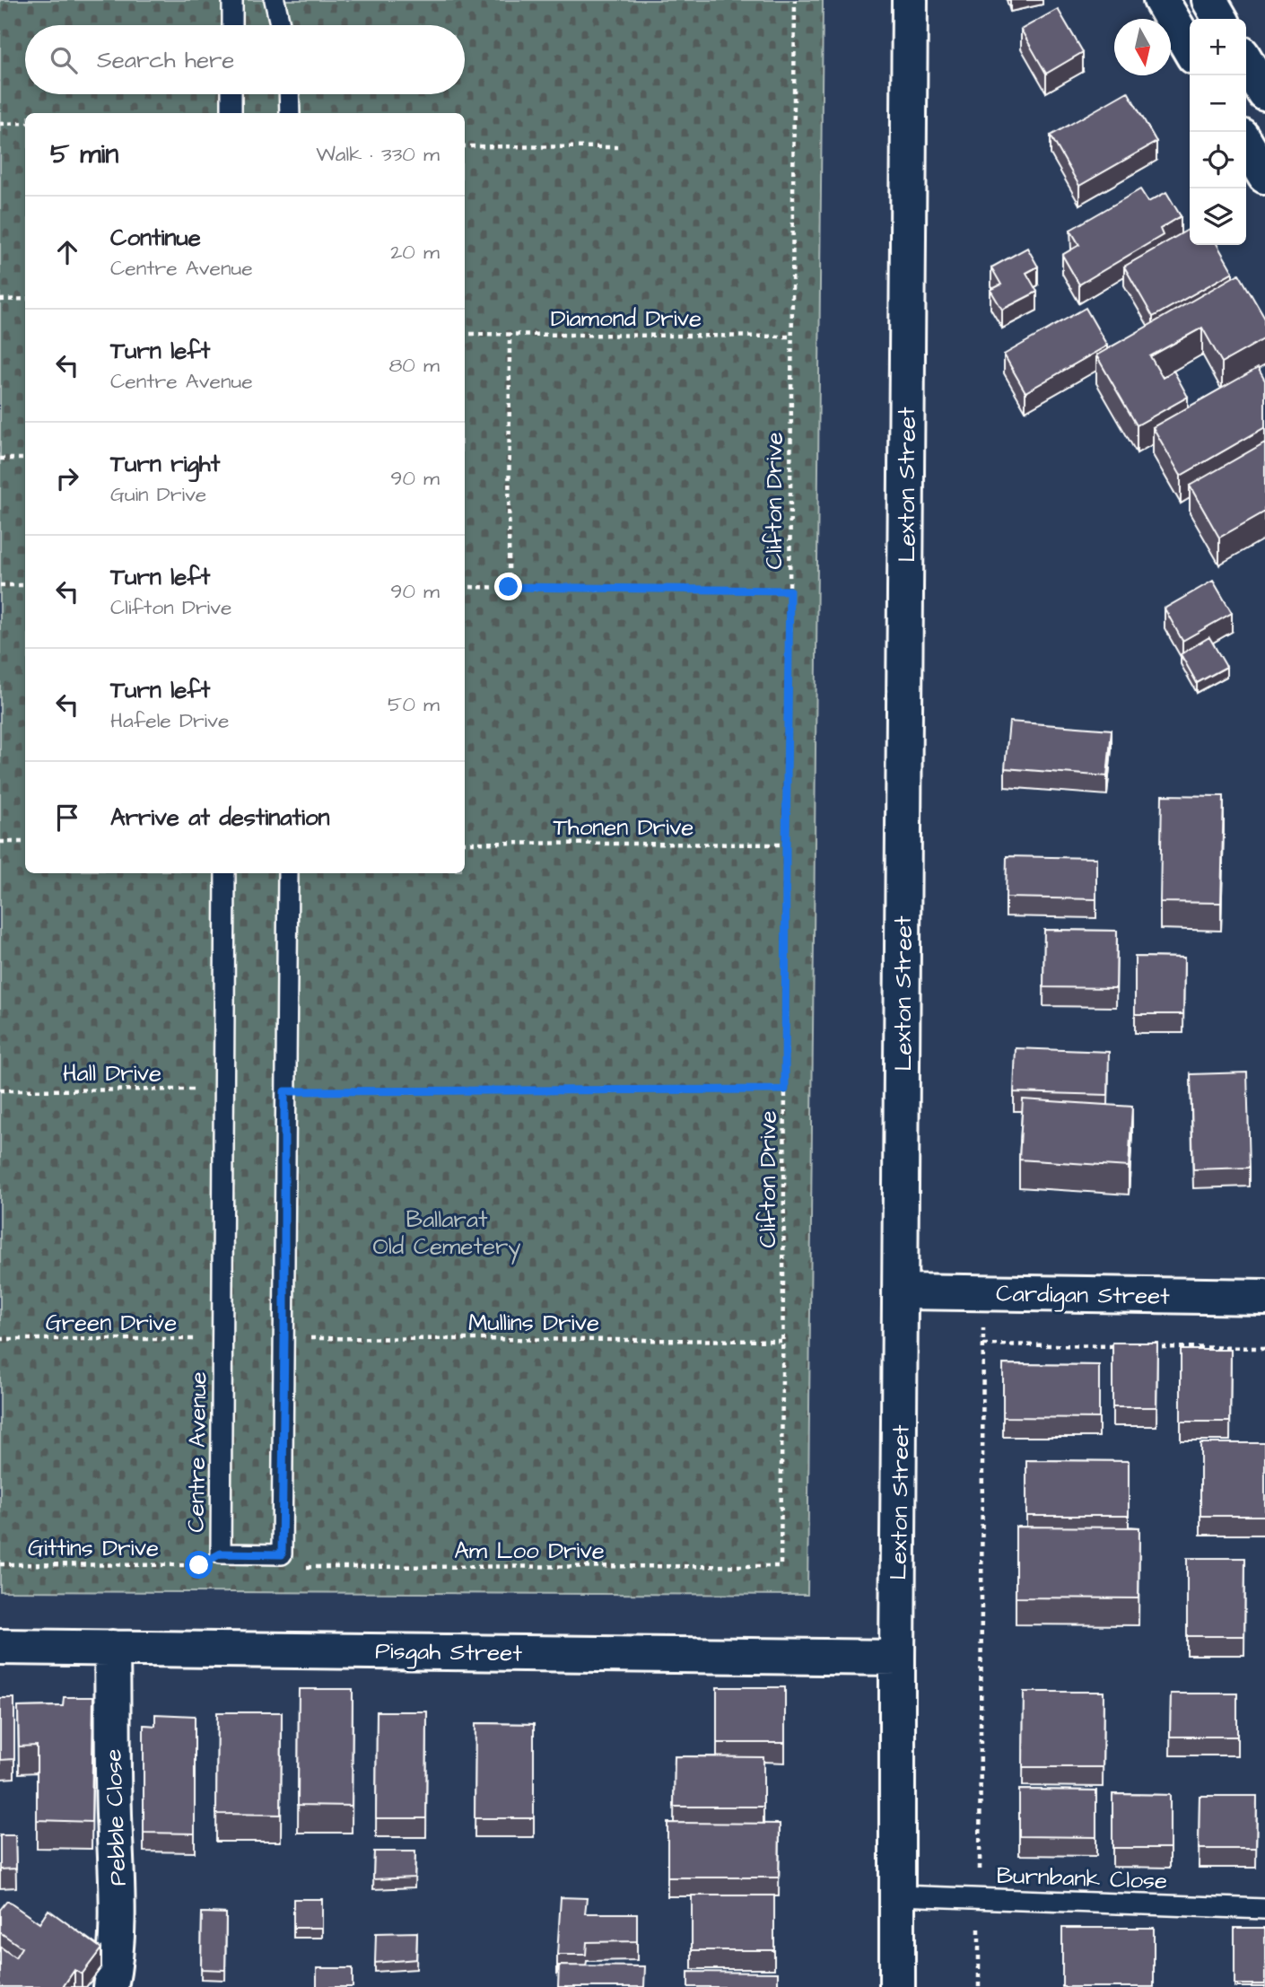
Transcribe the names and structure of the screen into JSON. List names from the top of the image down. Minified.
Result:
{"streets":{"street":["Lexton Street","Cardigan Street","Pisgah Street","Pebble Close"],"lane":["Centre Avenue","Burnbank Close"],"path":["Diamond Drive","Clifton Drive","Thonen Drive","Hall Drive","Green Drive","Mullins Drive","Gittins Drive","Am Loo Drive"]},"crossings":[["Diamond Drive","Clifton Drive"],["Lexton Street","Cardigan Street"],["Lexton Street","Pisgah Street"],["Lexton Street","Burnbank Close"],["Clifton Drive","Thonen Drive"],["Clifton Drive","Mullins Drive"],["Clifton Drive","Am Loo Drive"],["Hall Drive","Centre Avenue"],["Green Drive","Centre Avenue"],["Centre Avenue","Gittins Drive"],["Centre Avenue","Am Loo Drive"],["Pisgah Street","Pebble Close"]],"parks":["Ballarat Old Cemetery"],"north":"bottom","page":{"map_buttons":["+","−"],"search":"Search here","heading":["5 min","Walk · 330 m"],"list":[["Continue","Centre Avenue","20 m"],["Turn left","Centre Avenue","80 m"],["Turn right","Guin Drive","90 m"],["Turn left","Clifton Drive","90 m"],["Turn left","Hafele Drive","50 m"],"Arrive at destination"]}}
